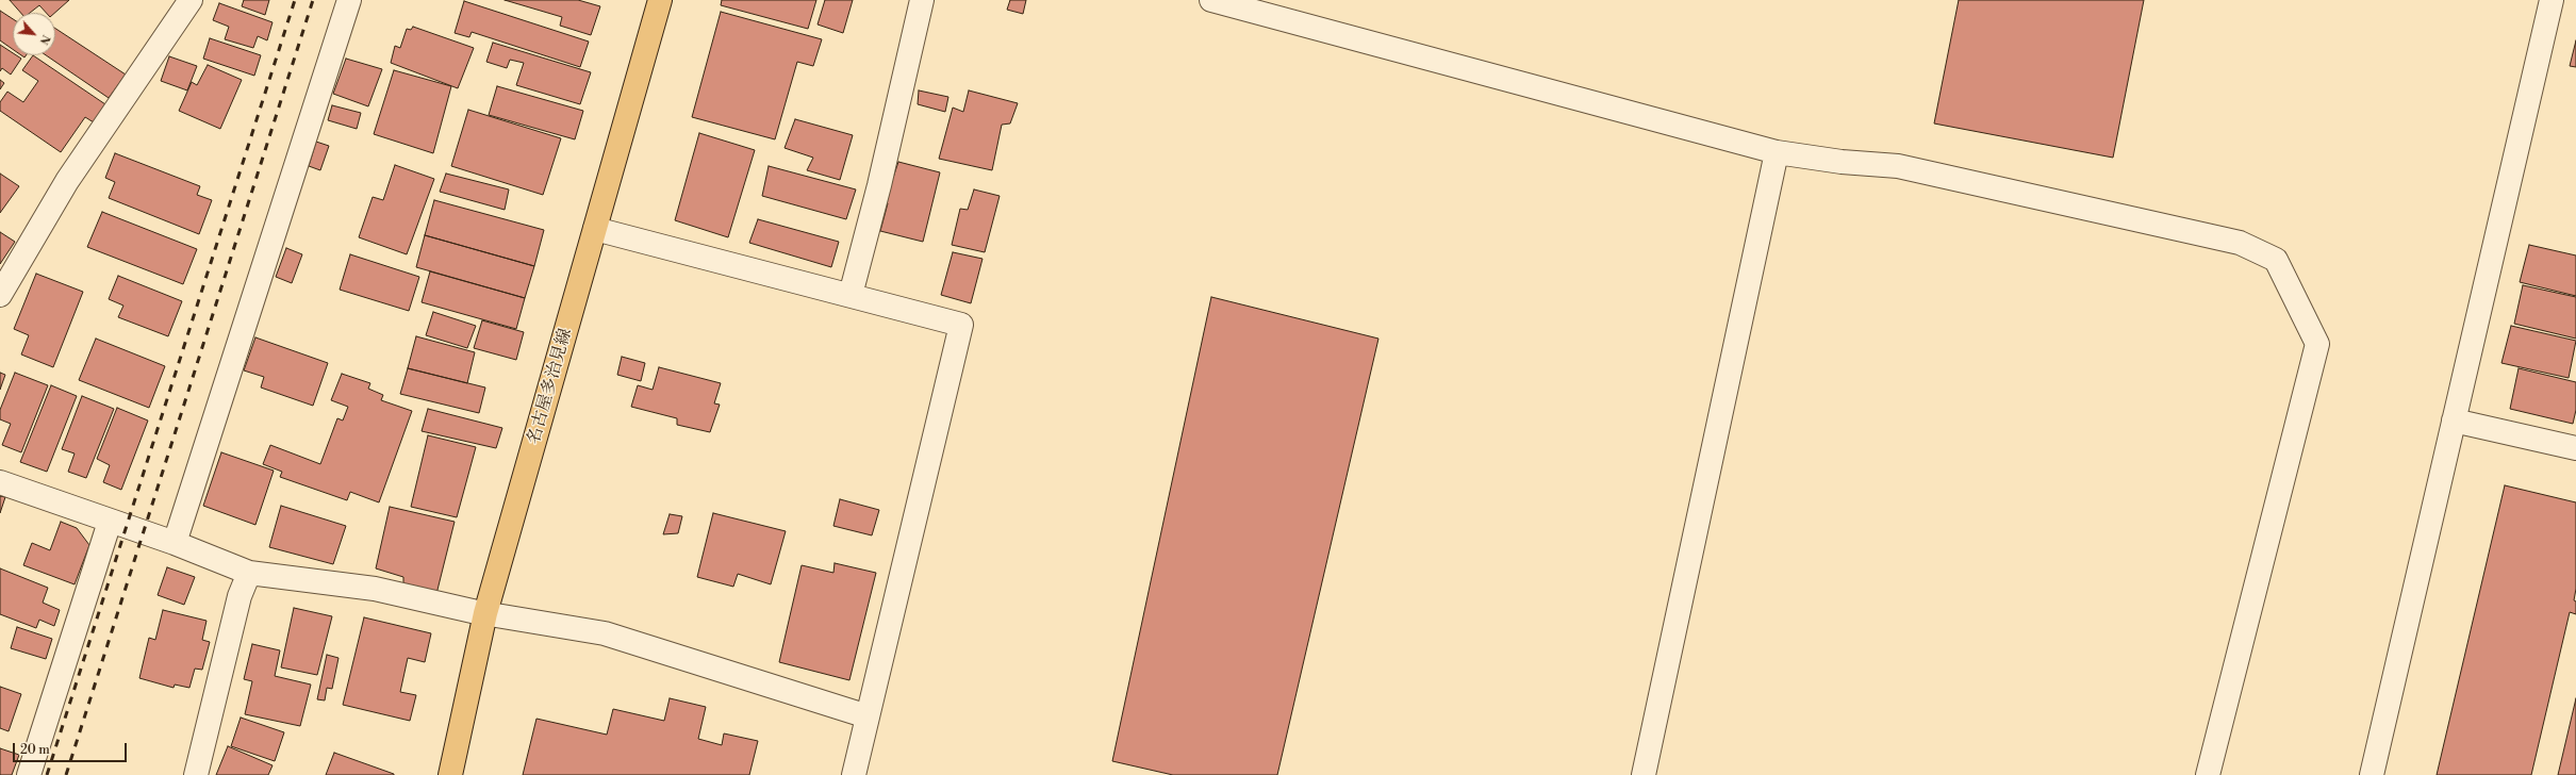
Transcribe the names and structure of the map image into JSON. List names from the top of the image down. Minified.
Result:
{"streets":{"main road":["名古屋多治見線"]},"scale_bar":"20 m","north":"bottom right"}
